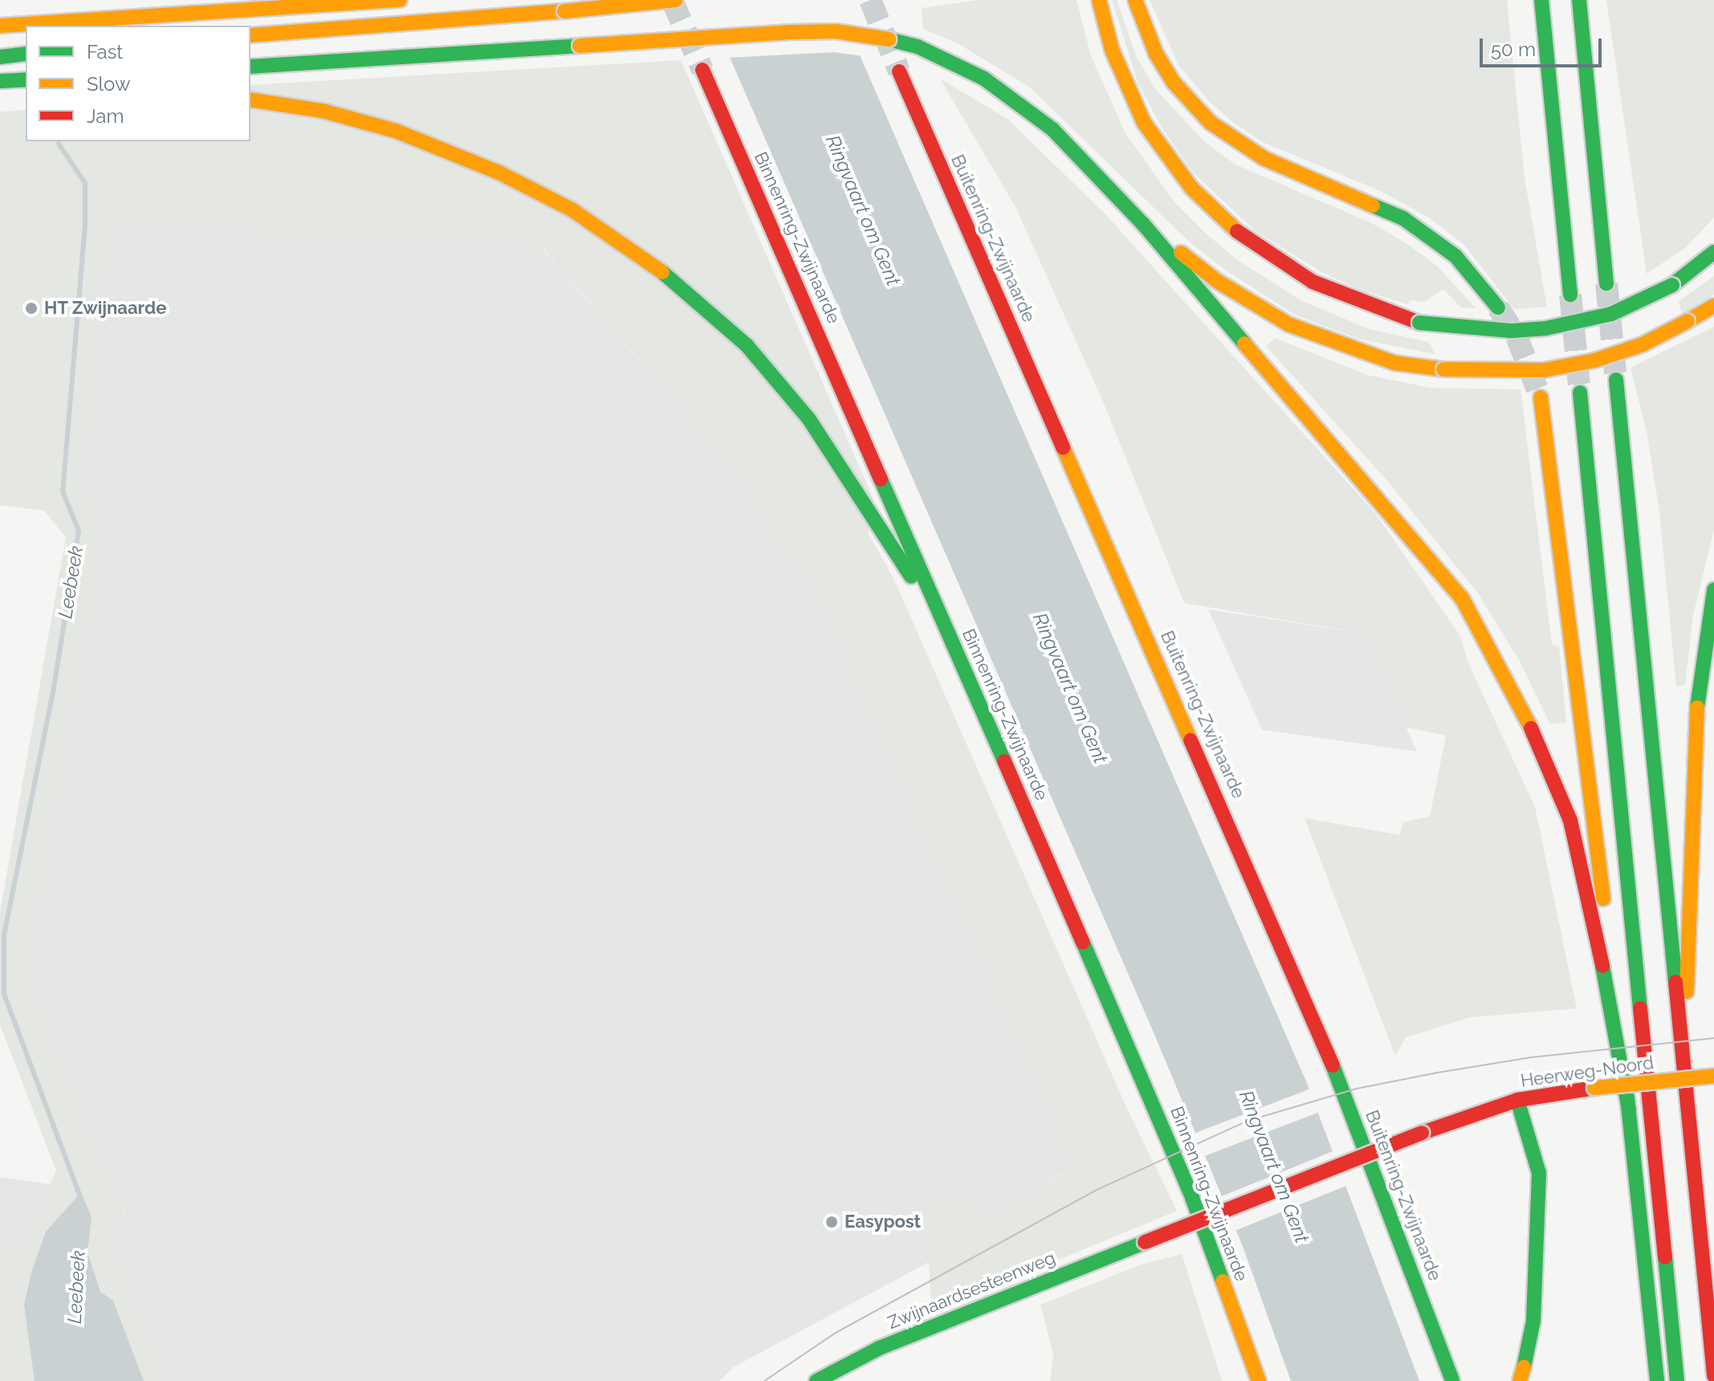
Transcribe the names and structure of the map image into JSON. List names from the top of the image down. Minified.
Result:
{"streets":{"main road":["Binnenring-Zwijnaarde","Buitenring-Zwijnaarde","Heerweg-Noord","Zwijnaardsesteenweg"]},"crossings":[["Heerweg-Noord","Zwijnaardsesteenweg"]],"water":["Ringvaart om Gent","Leebeek"],"places":["HT Zwijnaarde","Easypost"],"legend":["Fast","Slow","Jam"],"scale_bar":"50 m"}
